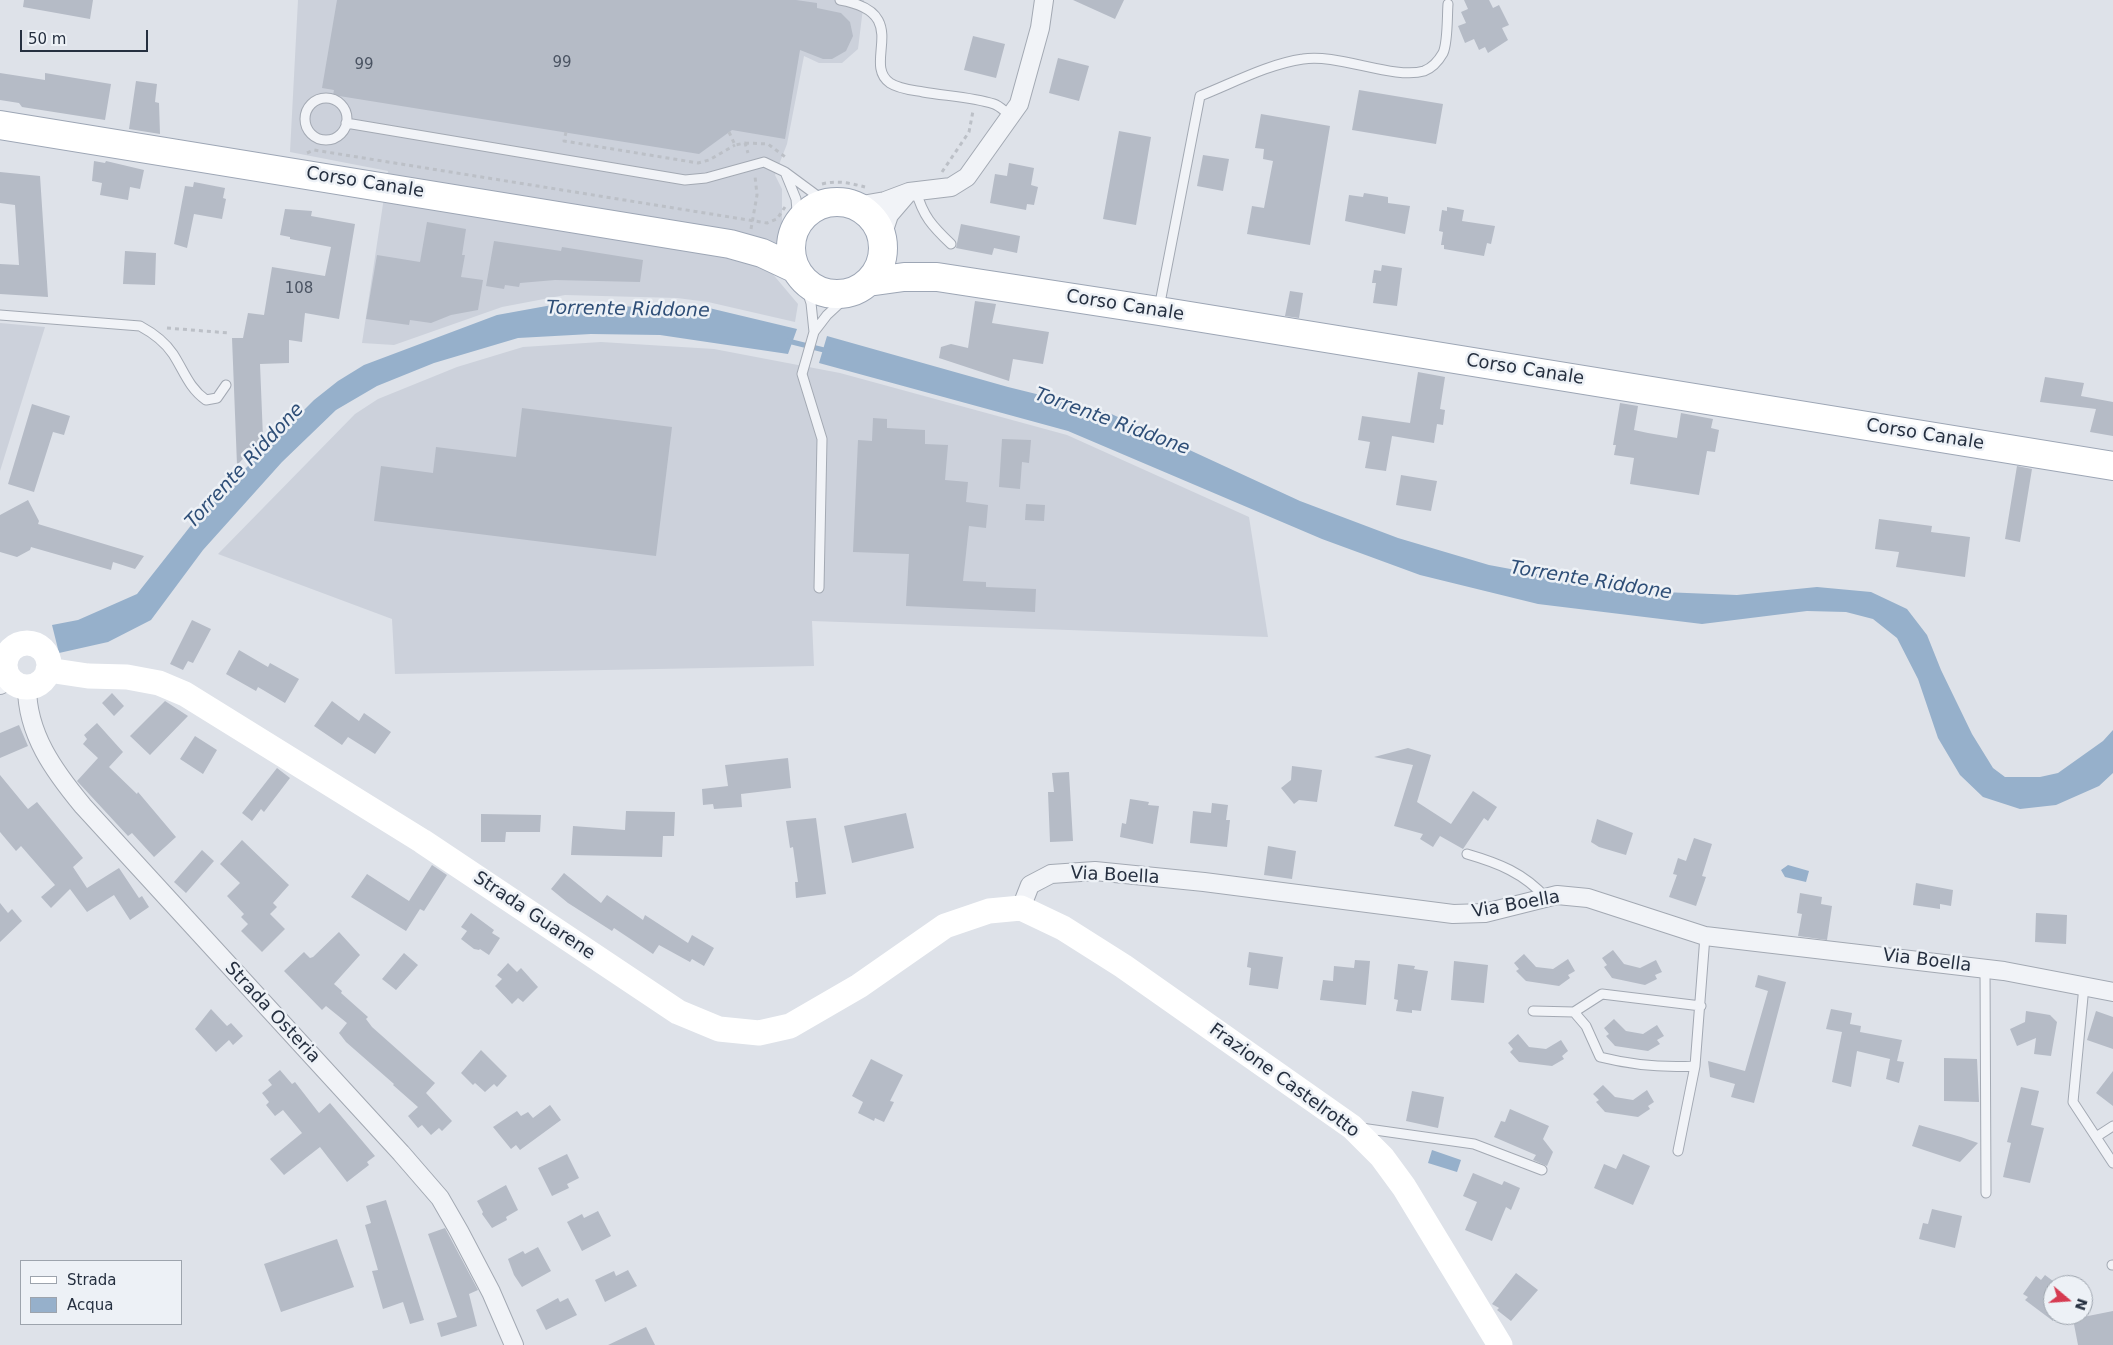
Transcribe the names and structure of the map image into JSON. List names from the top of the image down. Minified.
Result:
{"streets":{"main road":["Corso Canale","Strada Guarene","Frazione Castelrotto"],"street":["Via Boella","Strada Osteria"]},"crossings":[["Via Boella","Strada Guarene"],["Via Boella","Frazione Castelrotto"],["Strada Guarene","Strada Osteria"],["Strada Guarene","Frazione Castelrotto"]],"water":["Torrente Riddone"],"house_numbers":["99","99","108"],"legend":["Strada","Acqua"],"scale_bar":"50 m","north":"right"}
